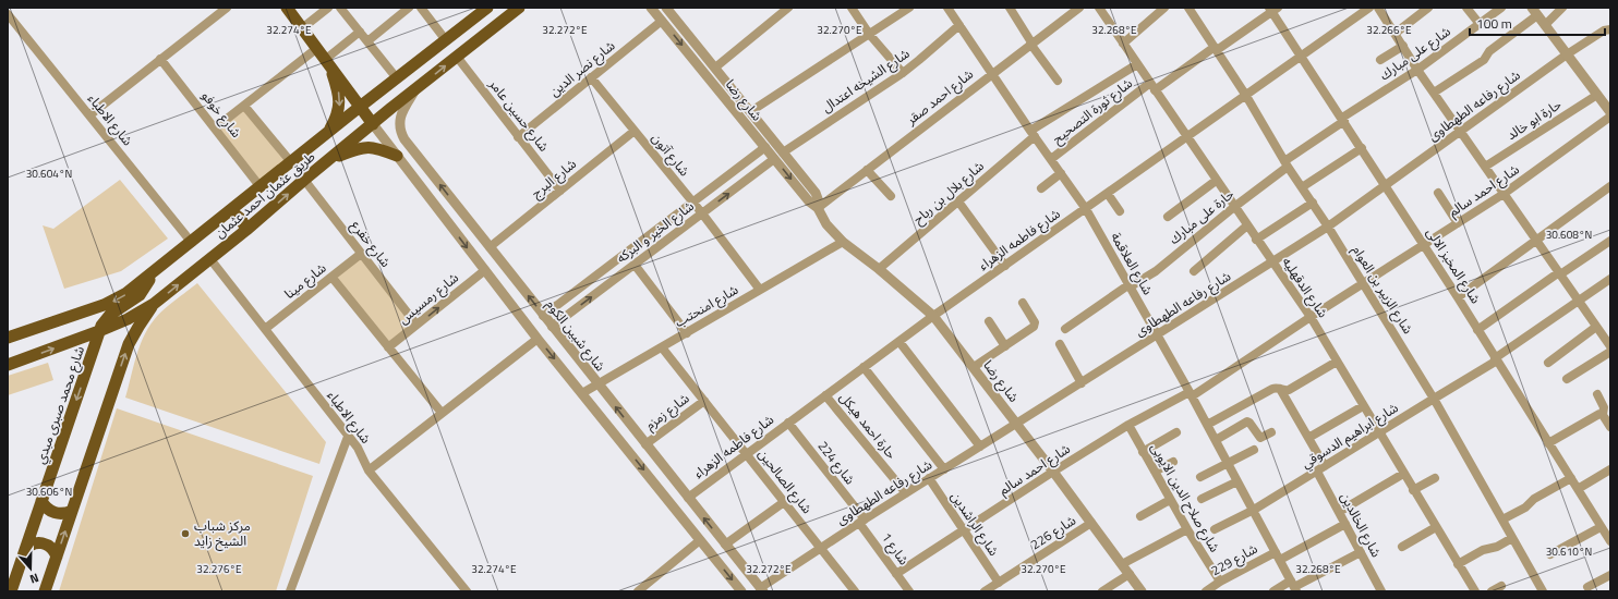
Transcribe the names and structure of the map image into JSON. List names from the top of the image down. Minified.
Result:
{"streets":{"main road":["طريق عثمان احمد عثمان","شارع محمد صبرى مبدي"],"street":["شارع على مبارك","شارع نصر الدين","شارع الشيخه اعتدال","شارع احمد صقر","شارع رضا","شارع رفاعه الطهطاوى","شارع ثورة التصحيح","شارع خوفو","شارع حسين عامر","شارع الاطباء","حارة ابو خالد","شارع آتون","شارع البرج","شارع احمد سالم","شارع بلال بن رباح","حارة على مبارك","شارع الخير و البركه","شارع فاطمه الزهراء","شارع خفرع","شارع العلاقمة","شارع المخبز الالى","شارع مينا","شارع الدقهليه","شارع الزبير بن العوام","شارع رمسيس","شارع امنحتب","شارع شبين الكوم","شارع زمزم","حارة احمد هيكل","شارع ابراهيم الدسوقي","شارع 224","شارع الصالحين","شارع صلاح الدين الايوبى","شارع الراشدين","شارع الخالدين","شارع 226","شارع 1","شارع 229"]},"crossings":[["شارع على مبارك","حارة على مبارك"],["شارع على مبارك","شارع المخبز الالى"],["شارع على مبارك","شارع الزبير بن العوام"],["شارع نصر الدين","شارع رضا"],["شارع نصر الدين","شارع حسين عامر"],["شارع نصر الدين","شارع آتون"],["شارع الشيخه اعتدال","شارع رضا"],["شارع الشيخه اعتدال","شارع العلاقمة"],["شارع احمد صقر","شارع رضا"],["شارع احمد صقر","شارع العلاقمة"],["شارع رضا","شارع رفاعه الطهطاوى"],["شارع رضا","شارع احمد سالم"],["شارع رضا","شارع بلال بن رباح"],["شارع رضا","شارع الخير و البركه"],["شارع رضا","شارع فاطمه الزهراء"],["شارع رضا","شارع امنحتب"],["شارع رضا","شارع 226"],["شارع رفاعه الطهطاوى","شارع العلاقمة"],["شارع رفاعه الطهطاوى","شارع المخبز الالى"],["شارع رفاعه الطهطاوى","شارع الدقهليه"],["شارع رفاعه الطهطاوى","شارع الزبير بن العوام"],["شارع رفاعه الطهطاوى","شارع شبين الكوم"],["شارع رفاعه الطهطاوى","حارة احمد هيكل"],["شارع رفاعه الطهطاوى","شارع 224"],["شارع رفاعه الطهطاوى","شارع الصالحين"],["شارع رفاعه الطهطاوى","شارع الراشدين"],["شارع رفاعه الطهطاوى","شارع 1"],["شارع ثورة التصحيح","شارع العلاقمة"],["شارع ثورة التصحيح","شارع المخبز الالى"],["شارع ثورة التصحيح","شارع الدقهليه"],["شارع ثورة التصحيح","شارع الزبير بن العوام"],["شارع خوفو","طريق عثمان احمد عثمان"],["شارع حسين عامر","شارع البرج"],["شارع حسين عامر","طريق عثمان احمد عثمان"],["شارع الاطباء","طريق عثمان احمد عثمان"],["شارع الاطباء","شارع مينا"],["شارع آتون","شارع البرج"],["شارع آتون","شارع الخير و البركه"],["شارع آتون","شارع امنحتب"],["شارع البرج","شارع شبين الكوم"],["شارع احمد سالم","شارع العلاقمة"],["شارع احمد سالم","شارع المخبز الالى"],["شارع احمد سالم","شارع الدقهليه"],["شارع احمد سالم","شارع الزبير بن العوام"],["شارع احمد سالم","شارع صلاح الدين الايوبى"],["شارع احمد سالم","شارع الراشدين"],["شارع احمد سالم","شارع 1"],["شارع بلال بن رباح","شارع العلاقمة"],["شارع بلال بن رباح","شارع الدقهليه"],["طريق عثمان احمد عثمان","شارع خفرع"],["طريق عثمان احمد عثمان","شارع شبين الكوم"],["طريق عثمان احمد عثمان","شارع محمد صبرى مبدي"],["حارة على مبارك","شارع العلاقمة"],["حارة على مبارك","شارع الدقهليه"],["حارة على مبارك","شارع الزبير بن العوام"],["شارع الخير و البركه","شارع شبين الكوم"],["شارع فاطمه الزهراء","شارع العلاقمة"],["شارع فاطمه الزهراء","شارع المخبز الالى"],["شارع فاطمه الزهراء","شارع الدقهليه"],["شارع فاطمه الزهراء","شارع الزبير بن العوام"],["شارع فاطمه الزهراء","شارع شبين الكوم"],["شارع فاطمه الزهراء","حارة احمد هيكل"],["شارع فاطمه الزهراء","شارع 224"],["شارع فاطمه الزهراء","شارع الصالحين"],["شارع خفرع","شارع مينا"],["شارع خفرع","شارع رمسيس"],["شارع العلاقمة","شارع ابراهيم الدسوقي"],["شارع العلاقمة","شارع 229"],["شارع المخبز الالى","شارع ابراهيم الدسوقي"],["شارع الدقهليه","شارع ابراهيم الدسوقي"],["شارع الزبير بن العوام","شارع ابراهيم الدسوقي"],["شارع امنحتب","شارع شبين الكوم"],["شارع امنحتب","شارع الصالحين"],["شارع شبين الكوم","شارع زمزم"],["شارع زمزم","شارع الصالحين"],["شارع ابراهيم الدسوقي","شارع الخالدين"],["شارع 224","شارع 1"],["شارع صلاح الدين الايوبى","شارع 229"],["شارع الراشدين","شارع 226"],["شارع الخالدين","شارع 229"]],"one_way":["شارع رمسيس"],"places":["مركز شباب الشيخ زايد"],"scale_bar":"100 m","north":"bottom","coordinates":["32.274°E","32.270°E","32.266°E","32.272°E","32.268°E","30.604°N","30.608°N","30.606°N","30.610°N","32.276°E"]}
